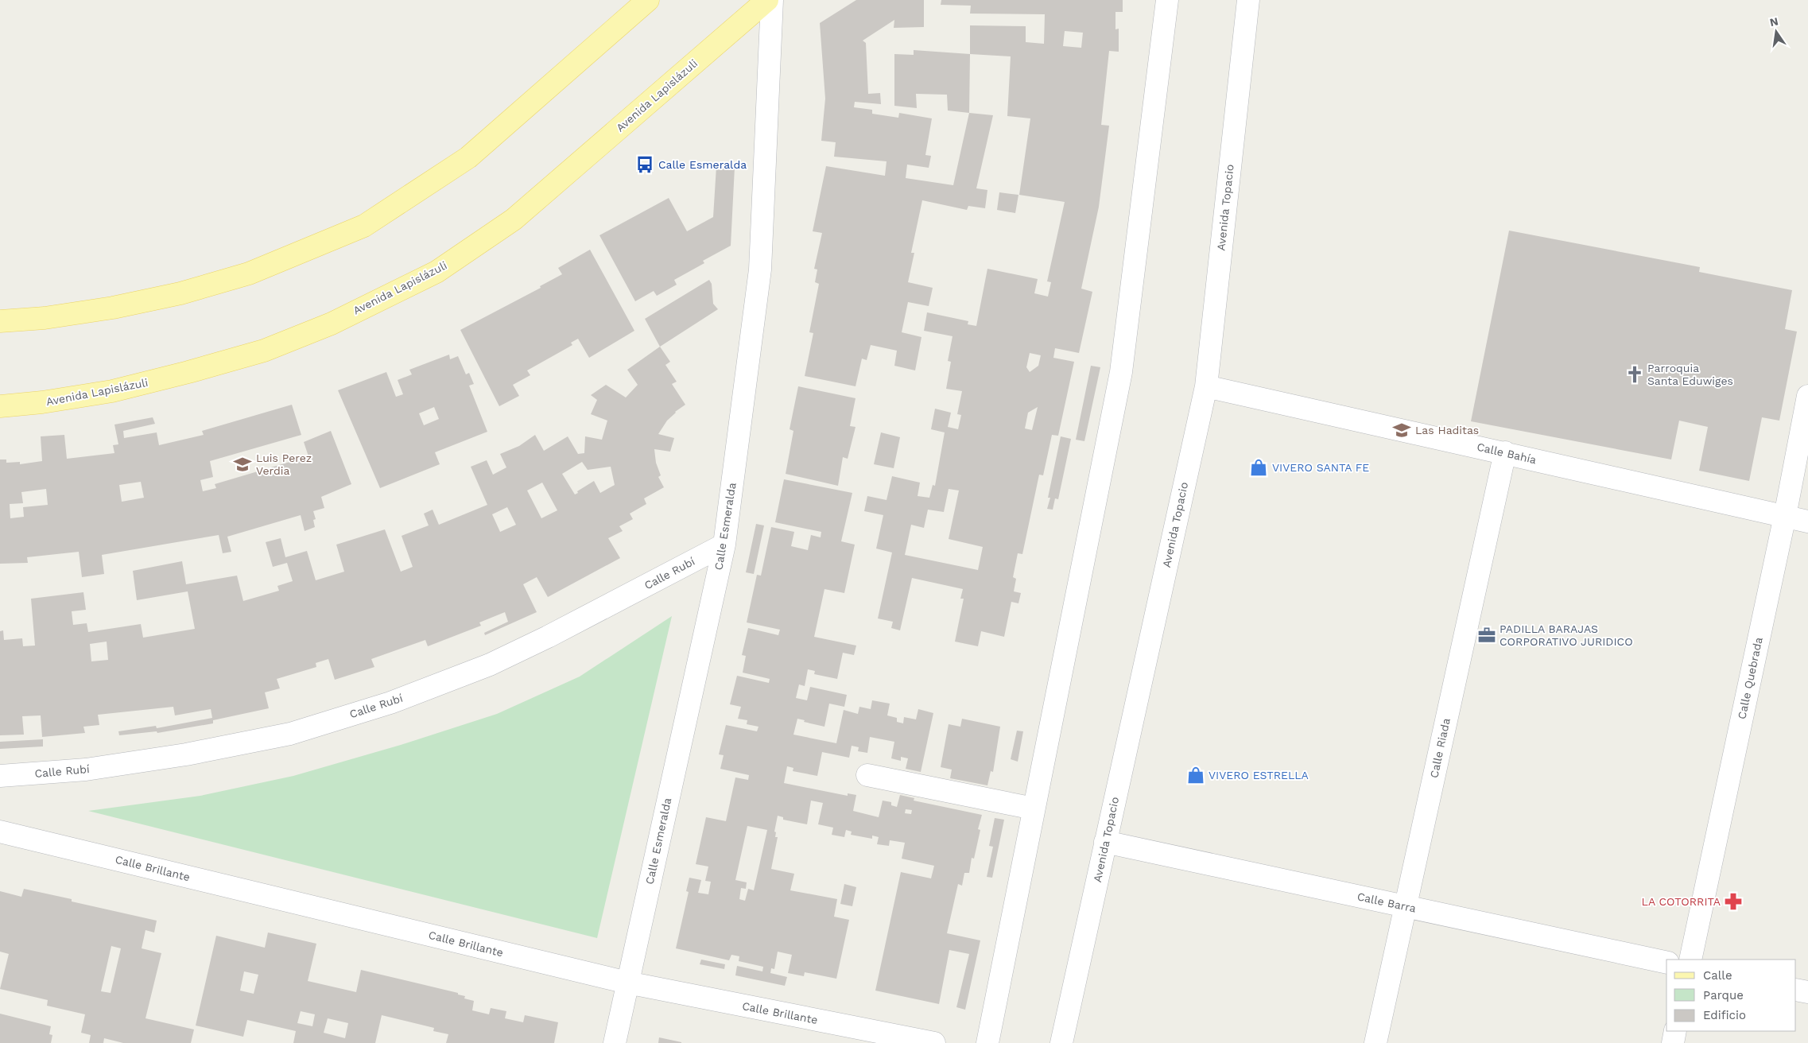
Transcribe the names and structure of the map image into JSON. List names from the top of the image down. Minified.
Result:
{"streets":{"main road":["Avenida Lapislázuli"],"street":["Avenida Topacio","Calle Bahía","Calle Esmeralda","Calle Rubí","Calle Quebrada","Calle Riada","Calle Brillante","Calle Barra"]},"crossings":[["Avenida Topacio","Calle Bahía"],["Avenida Topacio","Calle Barra"],["Calle Bahía","Calle Quebrada"],["Calle Bahía","Calle Riada"],["Calle Esmeralda","Calle Rubí"],["Calle Esmeralda","Calle Brillante"],["Calle Riada","Calle Barra"]],"places":{"bus stop":["Calle Esmeralda"],"church":["Parroquia Santa Eduwiges"],"school or university":["Las Haditas","Luis Perez Verdia"],"shop":["VIVERO SANTA FE","VIVERO ESTRELLA"],"office":["PADILLA BARAJAS CORPORATIVO JURIDICO"],"pharmacy":["LA COTORRITA"]},"legend":["Calle","Parque","Edificio"],"north":"top"}
